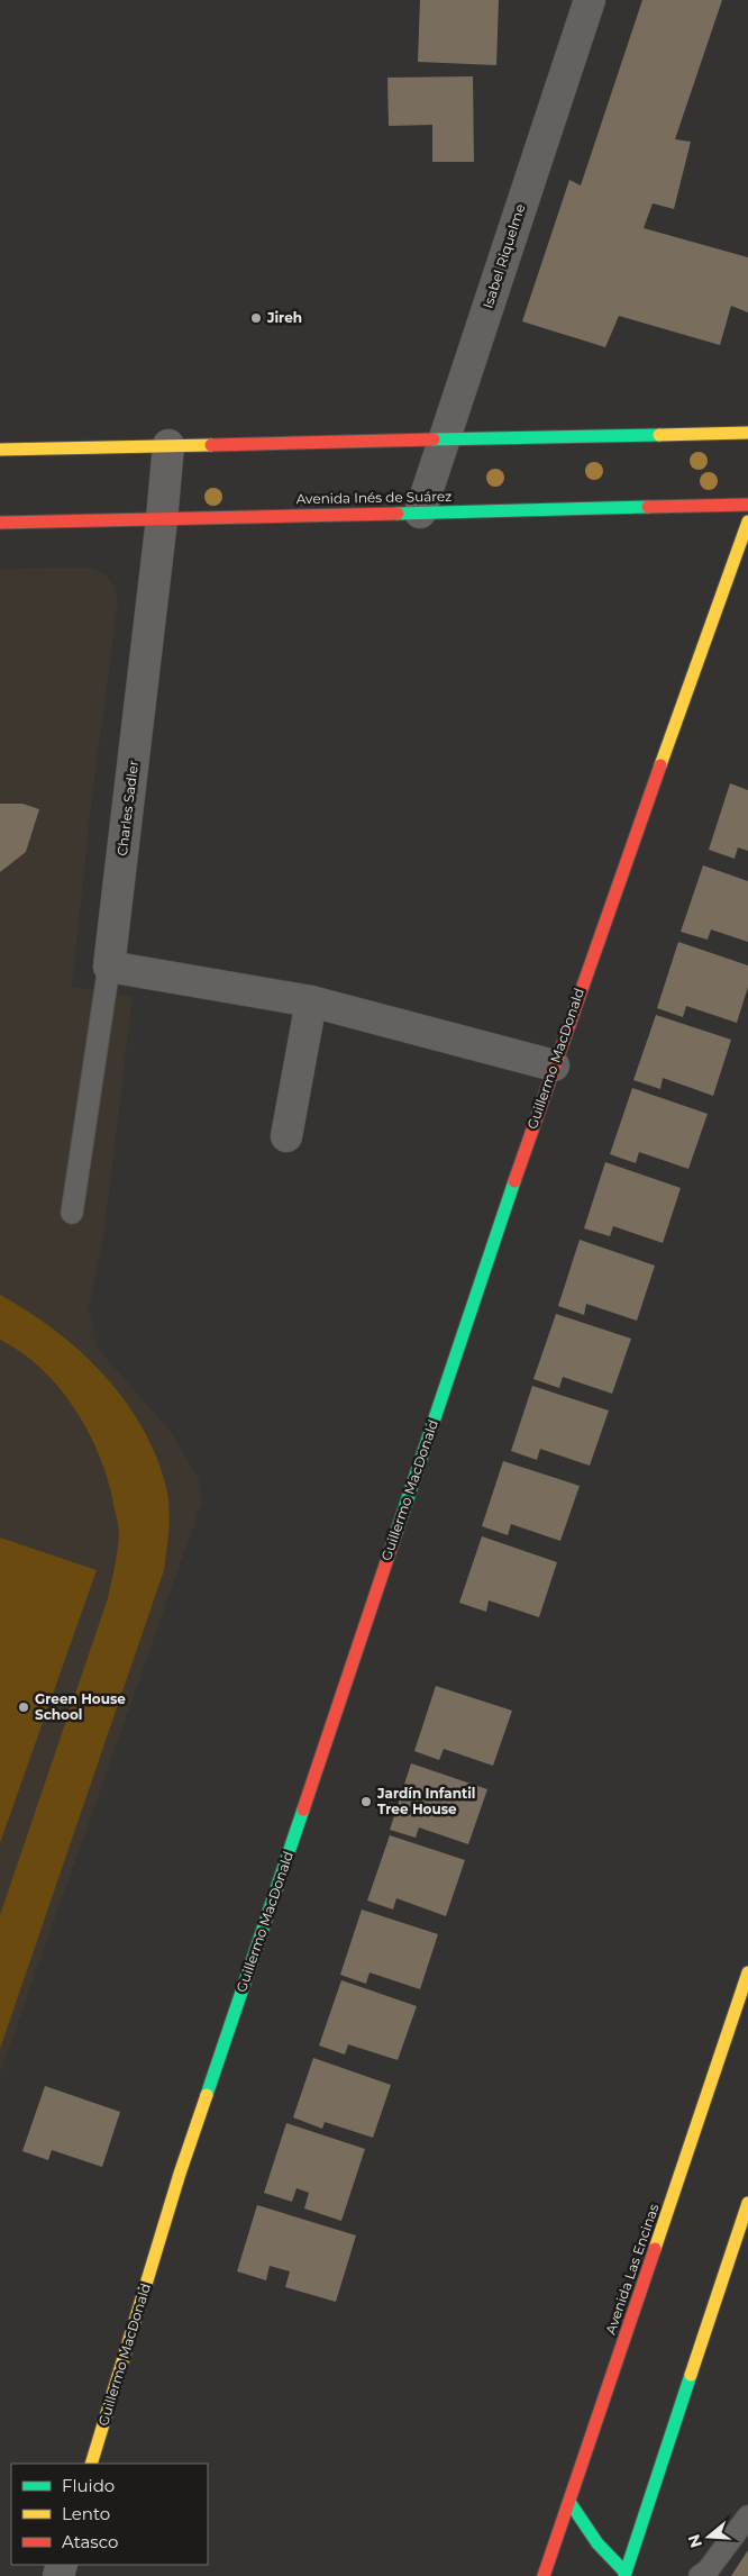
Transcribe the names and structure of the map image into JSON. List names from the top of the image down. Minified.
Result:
{"streets":{"street":["Isabel Riquelme","Avenida Inés de Suárez","Charles Sadler","Guillermo MacDonald","Avenida Las Encinas"]},"crossings":[["Isabel Riquelme","Avenida Inés de Suárez"],["Avenida Inés de Suárez","Charles Sadler"]],"places":["Jireh","Green House School","Jardín Infantil Tree House"],"legend":["Fluido","Lento","Atasco"],"north":"left"}
